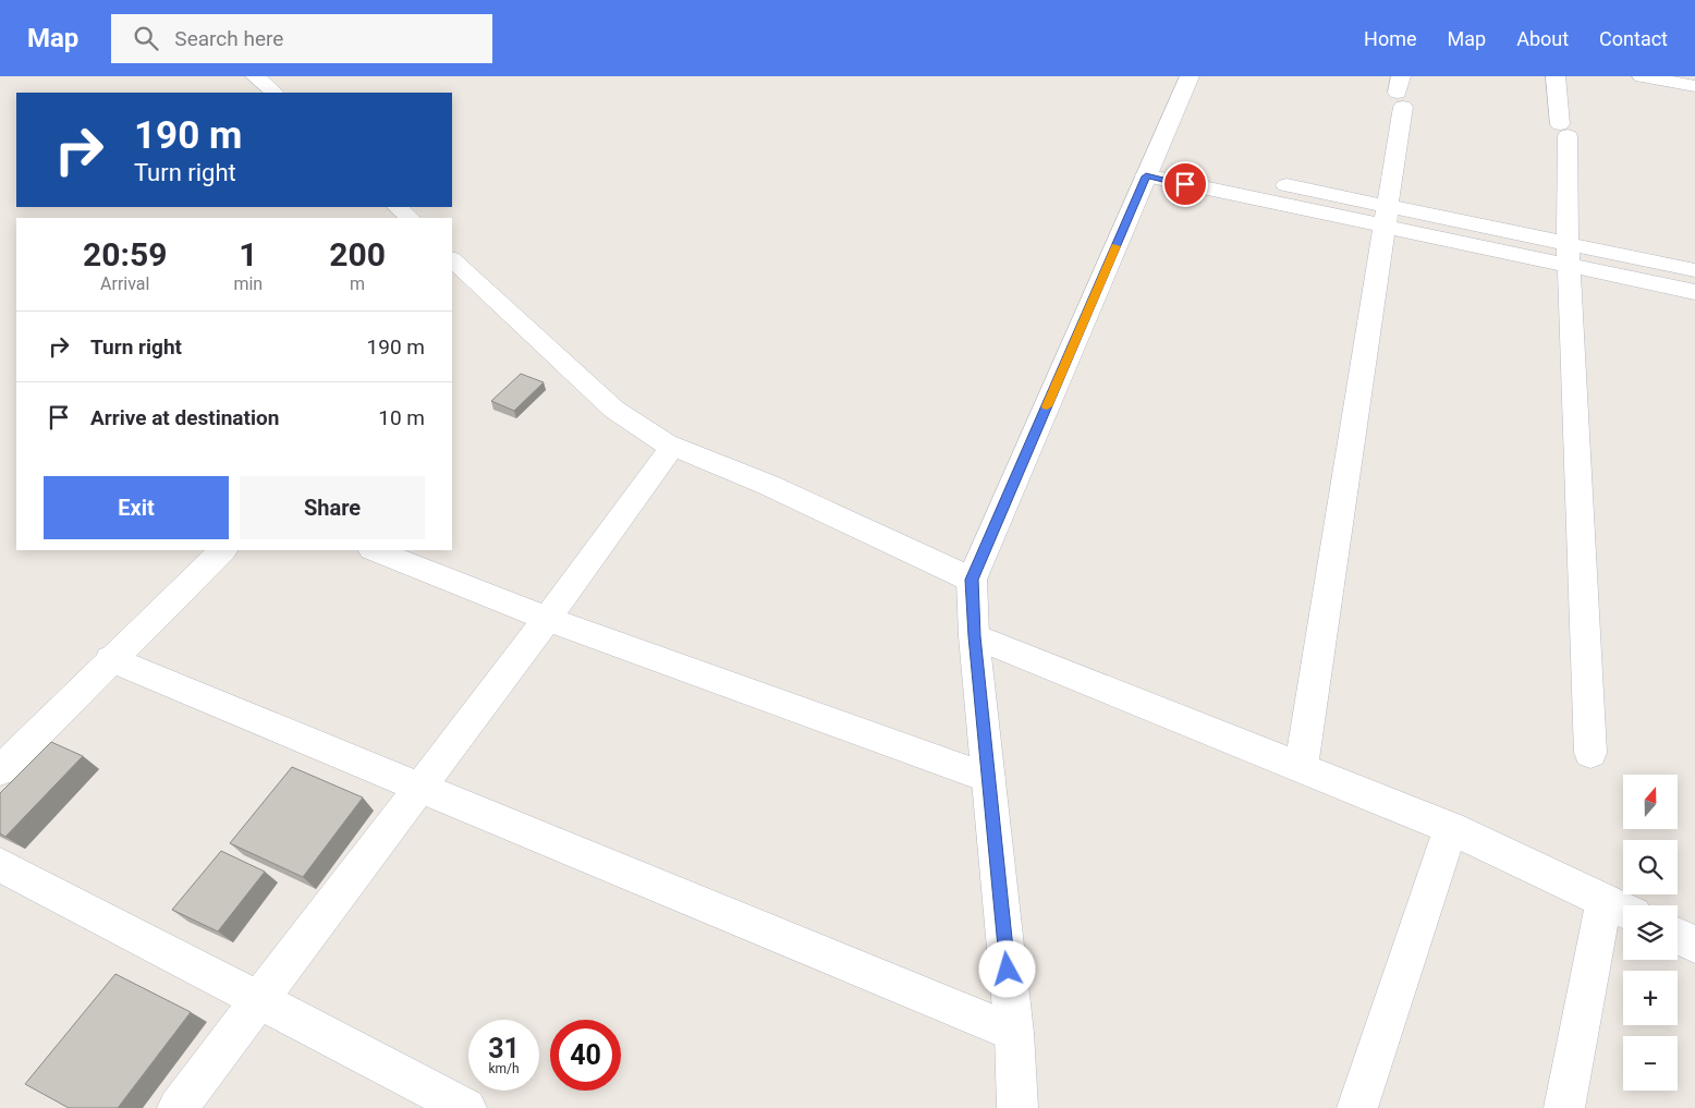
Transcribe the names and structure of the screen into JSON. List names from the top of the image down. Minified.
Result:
{"north":"top","page":{"header":"Map","search":"Search here","nav":["Home","Map","About","Contact"],"turn":["190 m","Turn right"],"eta":["20:59","Arrival","1","min","200","m"],"list":[{"name":"Turn right","value":"190 m"},{"name":"Arrive at destination","value":"10 m"}],"buttons":["Exit","Share"],"map_buttons":["+","−"],"speed":"31 km/h","limit":"40"}}
